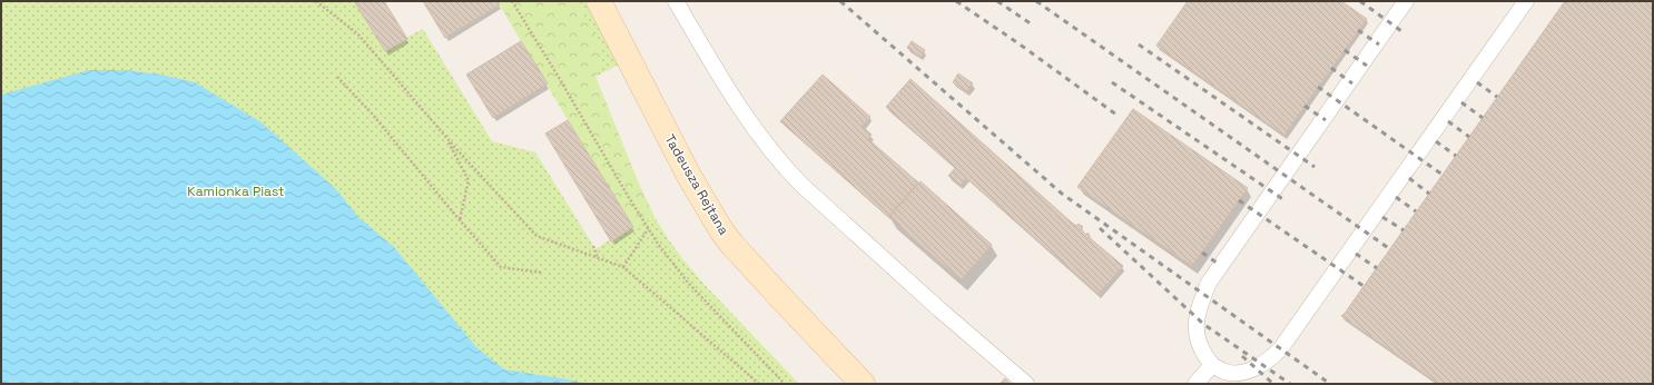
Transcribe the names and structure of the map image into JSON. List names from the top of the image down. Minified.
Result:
{"streets":{"street":["Tadeusza Rejtana"]},"parks":["Kamionka Piast"]}
